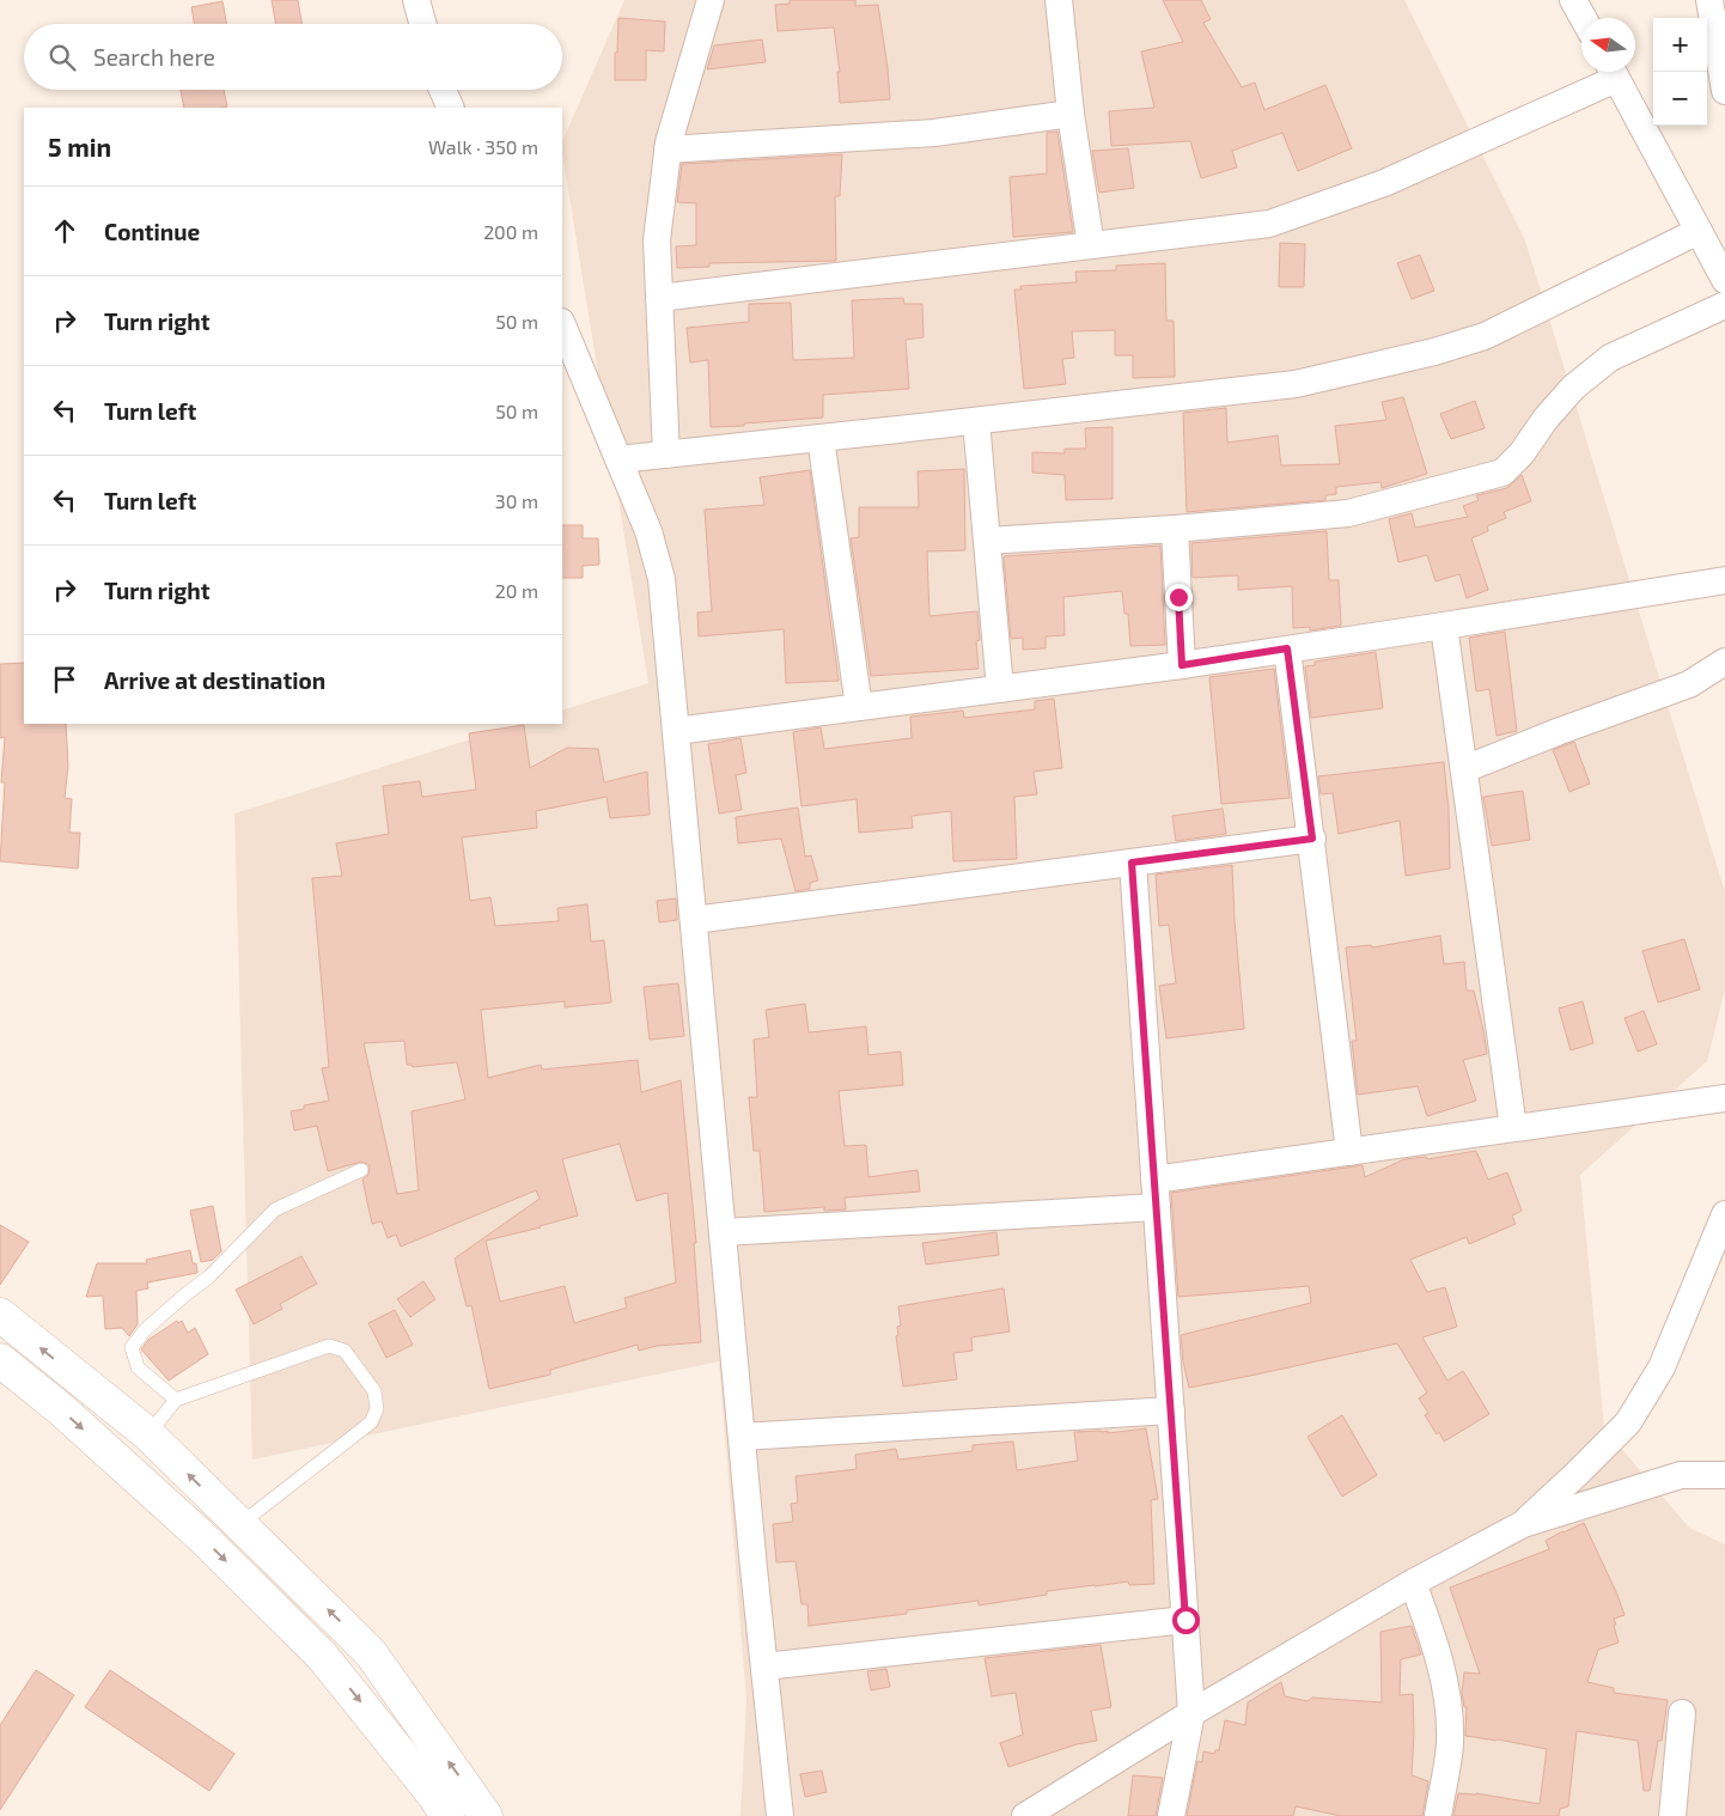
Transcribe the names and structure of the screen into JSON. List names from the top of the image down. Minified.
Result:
{"north":"left","page":{"map_buttons":["+","−"],"search":"Search here","heading":["5 min","Walk · 350 m"],"list":[["Continue","200 m"],["Turn right","50 m"],["Turn left","50 m"],["Turn left","30 m"],["Turn right","20 m"],"Arrive at destination"]}}
